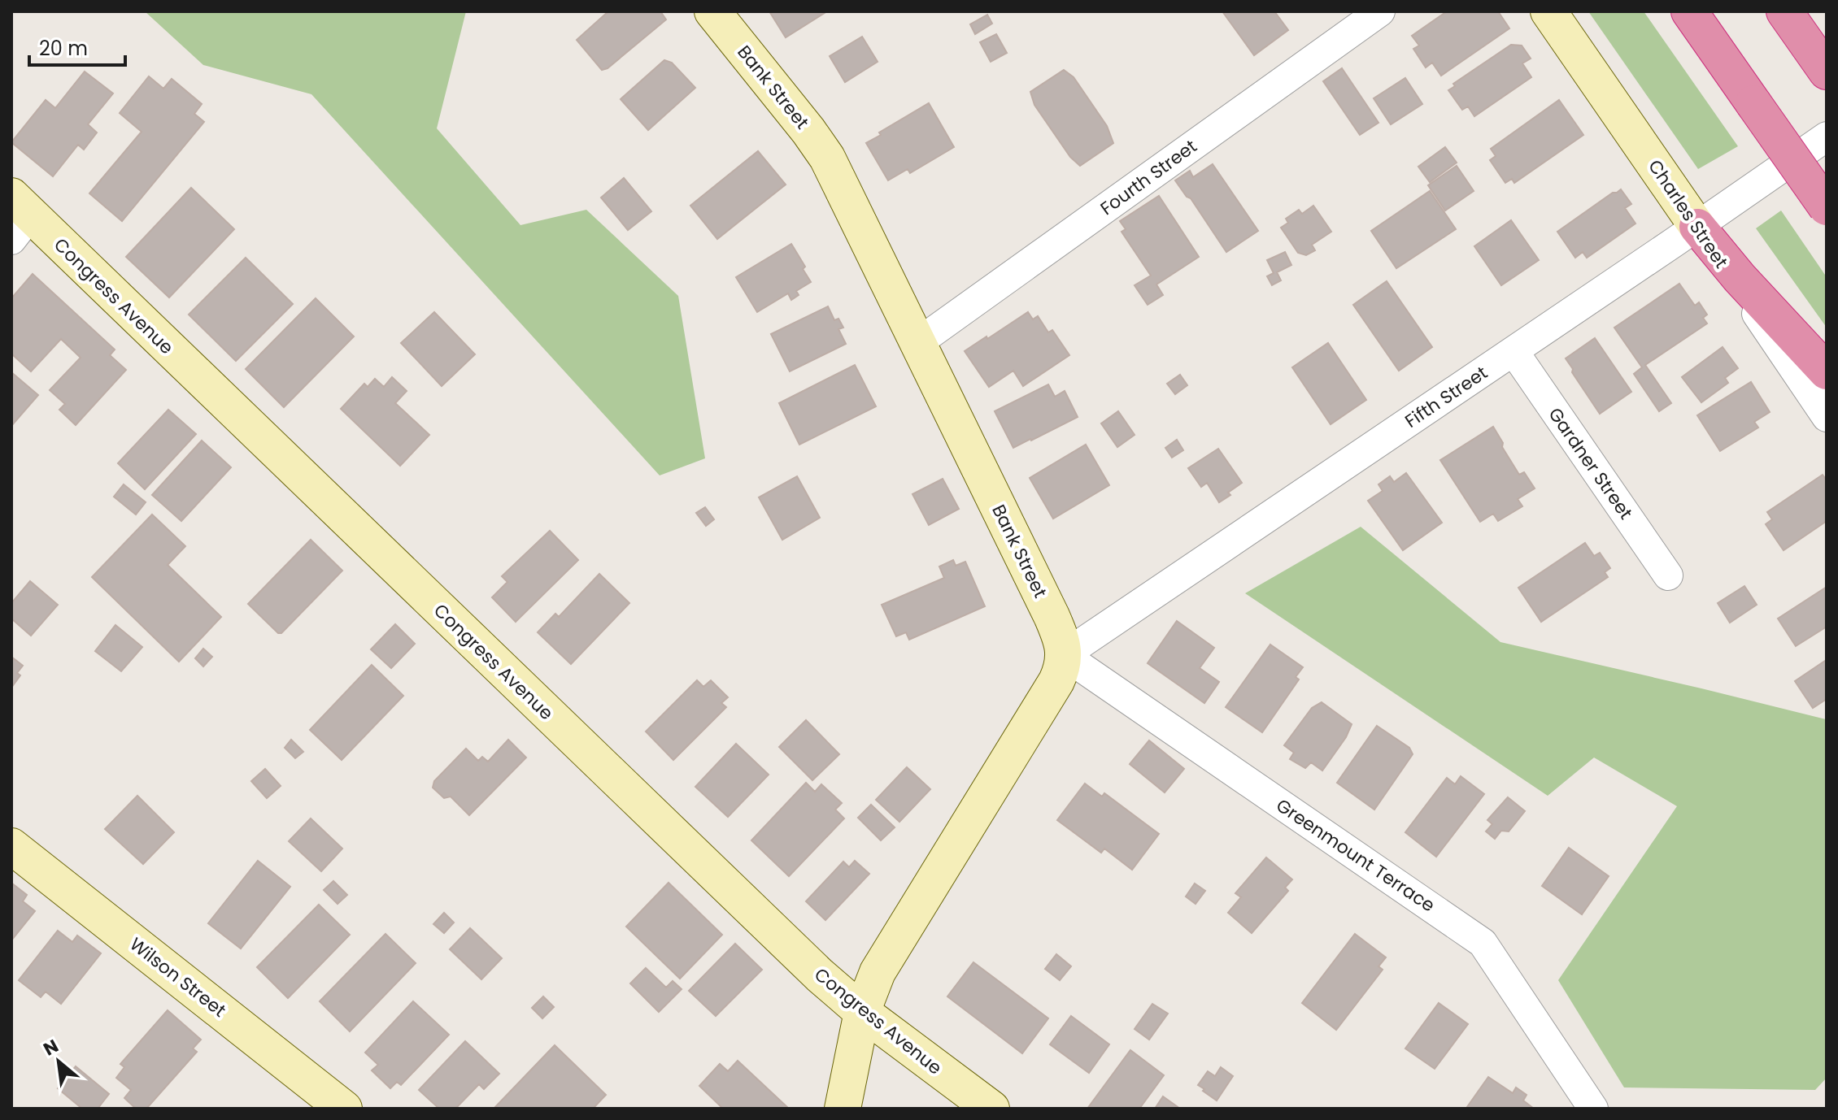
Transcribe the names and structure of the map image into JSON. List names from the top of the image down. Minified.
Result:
{"streets":{"street":["Bank Street","Fourth Street","Charles Street","Congress Avenue","Fifth Street","Gardner Street","Greenmount Terrace","Wilson Street"]},"crossings":[["Bank Street","Fourth Street"],["Bank Street","Fifth Street"],["Bank Street","Greenmount Terrace"],["Charles Street","Fifth Street"],["Fifth Street","Gardner Street"],["Fifth Street","Greenmount Terrace"]],"scale_bar":"20 m","north":"top left"}
